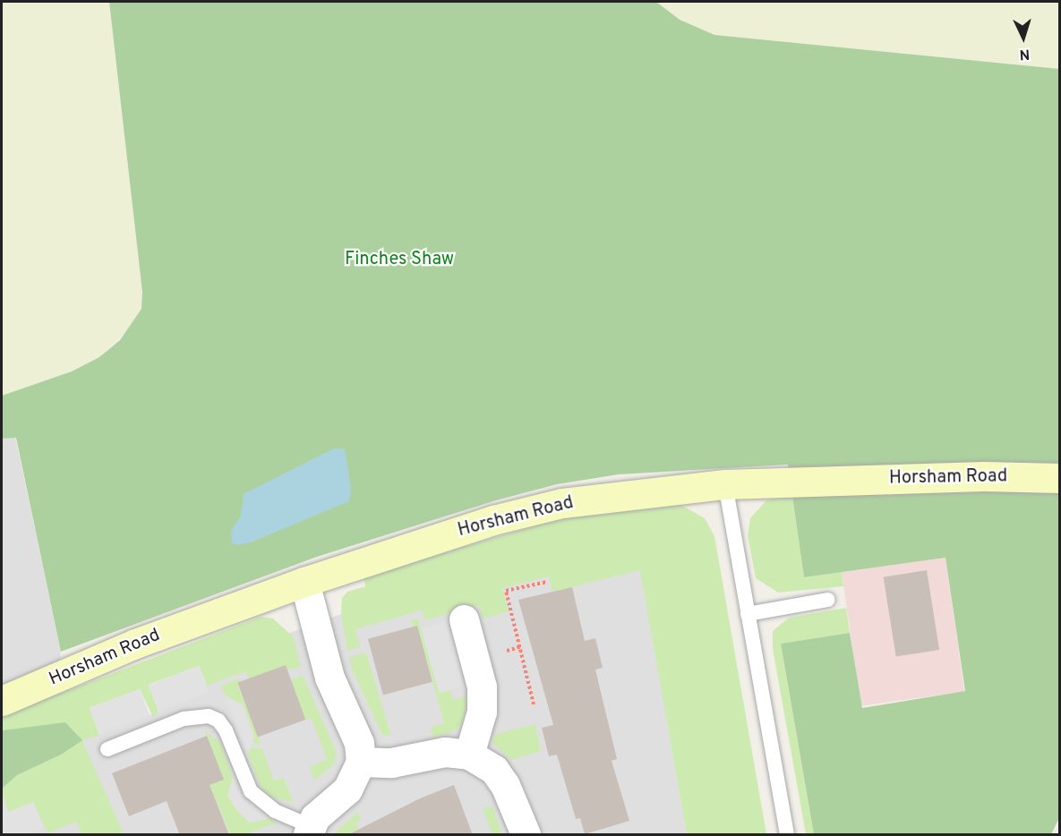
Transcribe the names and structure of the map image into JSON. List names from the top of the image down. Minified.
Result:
{"streets":{"street":["Horsham Road"]},"parks":["Finches Shaw"],"north":"bottom"}
